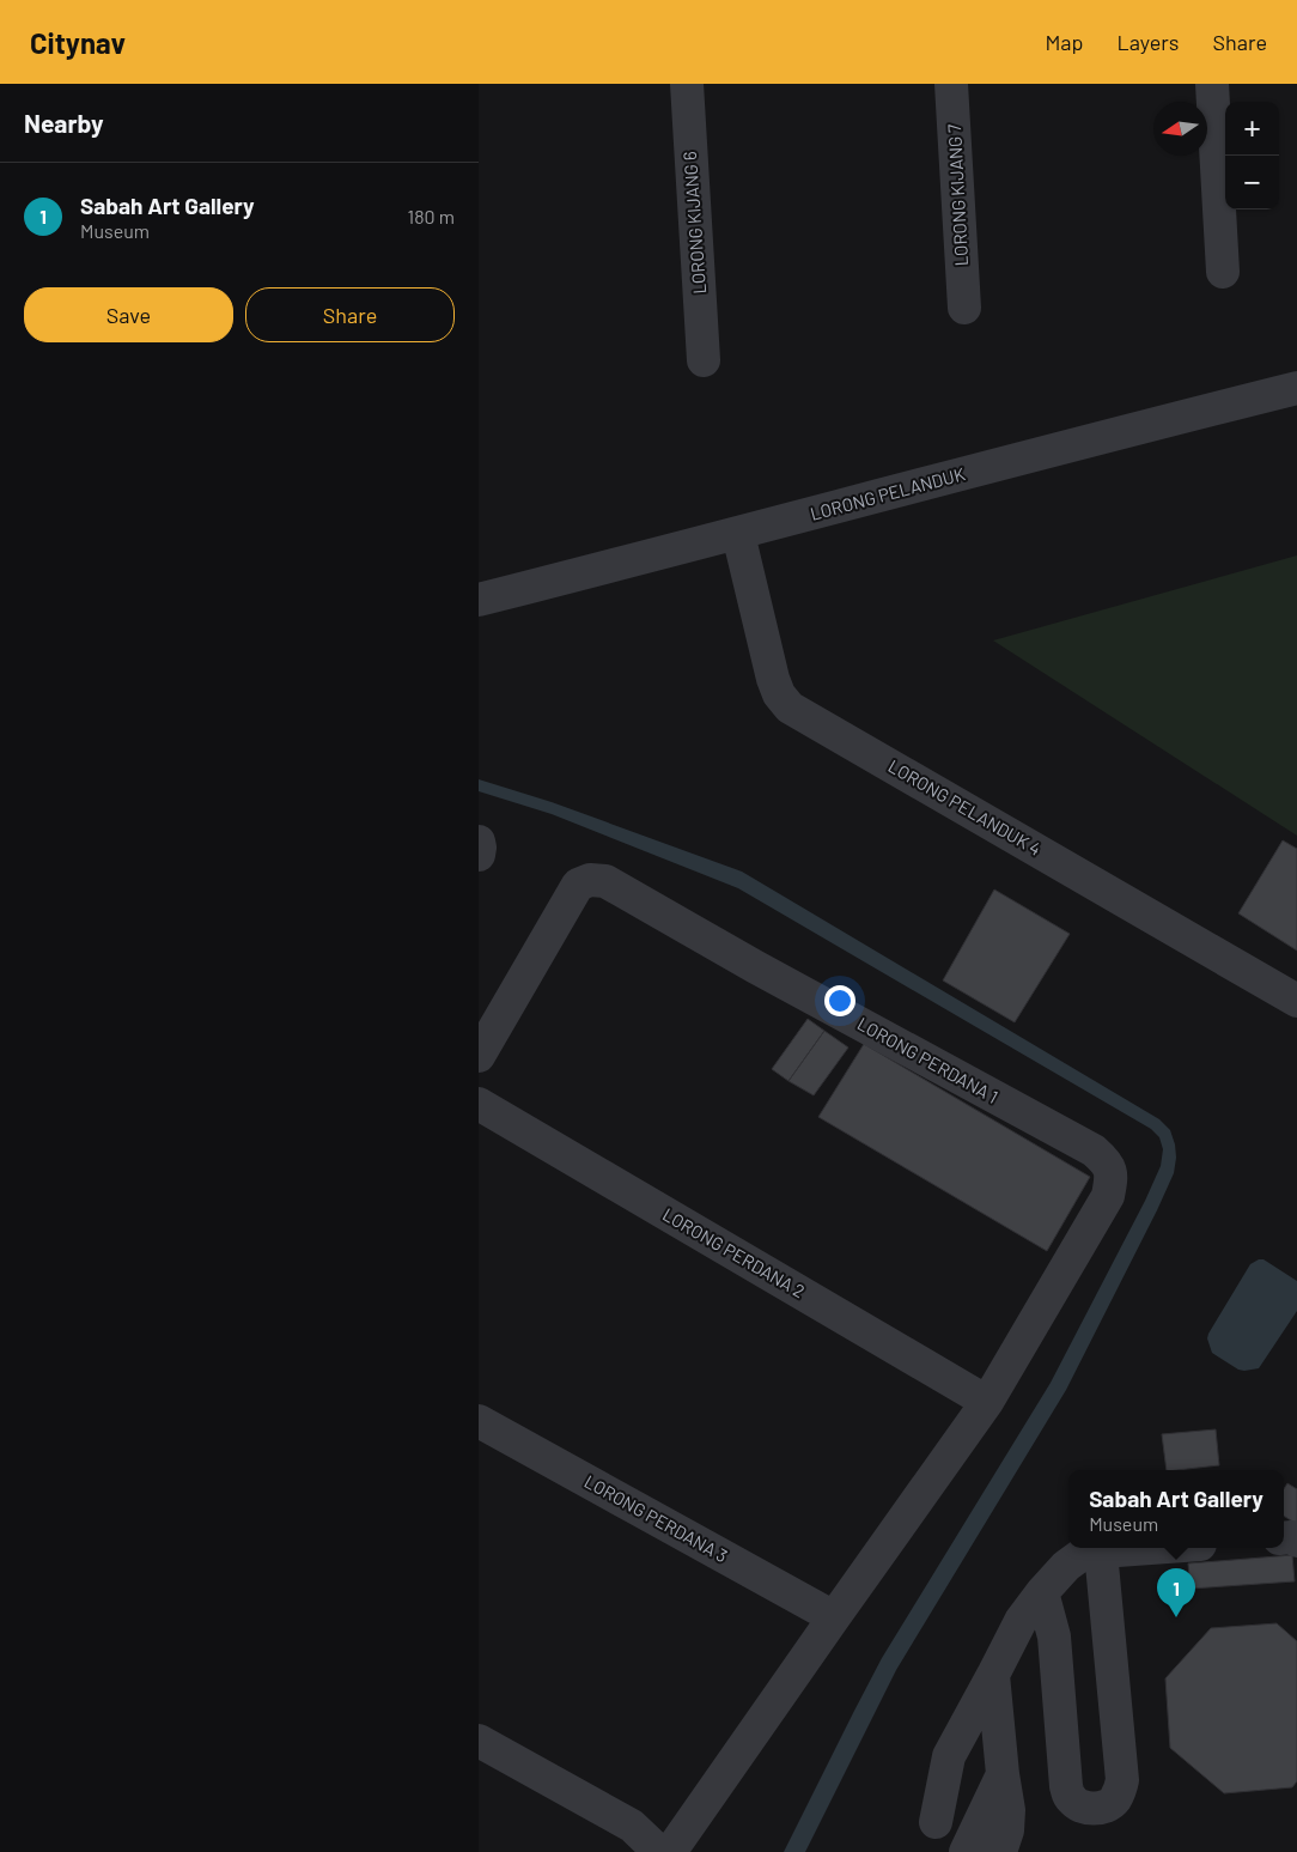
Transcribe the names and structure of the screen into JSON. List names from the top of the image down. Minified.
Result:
{"streets":{"street":["LORONG KIJANG 7","LORONG KIJANG 6","LORONG PELANDUK","LORONG PELANDUK 4","LORONG PERDANA 1","LORONG PERDANA 2","LORONG PERDANA 3"]},"crossings":[["LORONG PELANDUK","LORONG PELANDUK 4"],["LORONG PERDANA 1","LORONG PERDANA 2"]],"north":"left","page":{"header":"Citynav","nav":["Map","Layers","Share"],"heading":"Nearby","map_buttons":["+","−"],"list":[{"mark":"1","name":"Sabah Art Gallery","note":"Museum","value":"180 m"}],"buttons":["Save","Share"],"popup":["Sabah Art Gallery","Museum"],"pins":"1"}}
